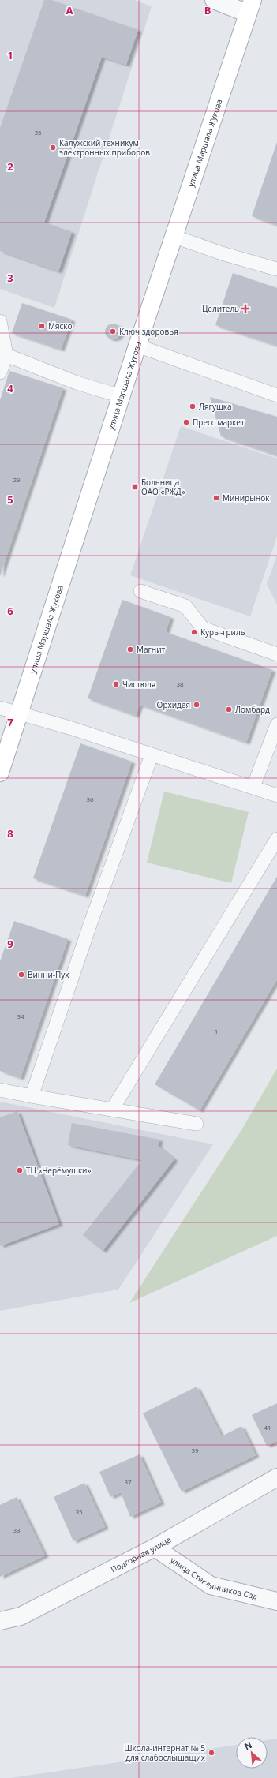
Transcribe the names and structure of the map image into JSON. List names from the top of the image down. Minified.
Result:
{"streets":{"main road":["улица Маршала Жукова"],"street":["Подгорная улица","улица Стеклянников Сад"]},"crossings":[["Подгорная улица","улица Стеклянников Сад"]],"places":{"other":["Калужский техникум электронных приборов","Мяско","Ключ здоровья","Лягушка","Пресс маркет","Минирынок","Куры-гриль","Магнит","Чистюля","Орхидея","Ломбард","Винни-Пух","ТЦ «Черёмушки»","Школа-интернат № 5 для слабослышащих"],"health":["Целитель"],"transit":["Больница ОАО «РЖД»"]},"house_numbers":["35","29","38","36","34","1","41","39","37","35","33"],"north":"top left","grid":{"columns":["A","B"],"rows":["1","2","3","4","5","6","7","8","9"]}}
